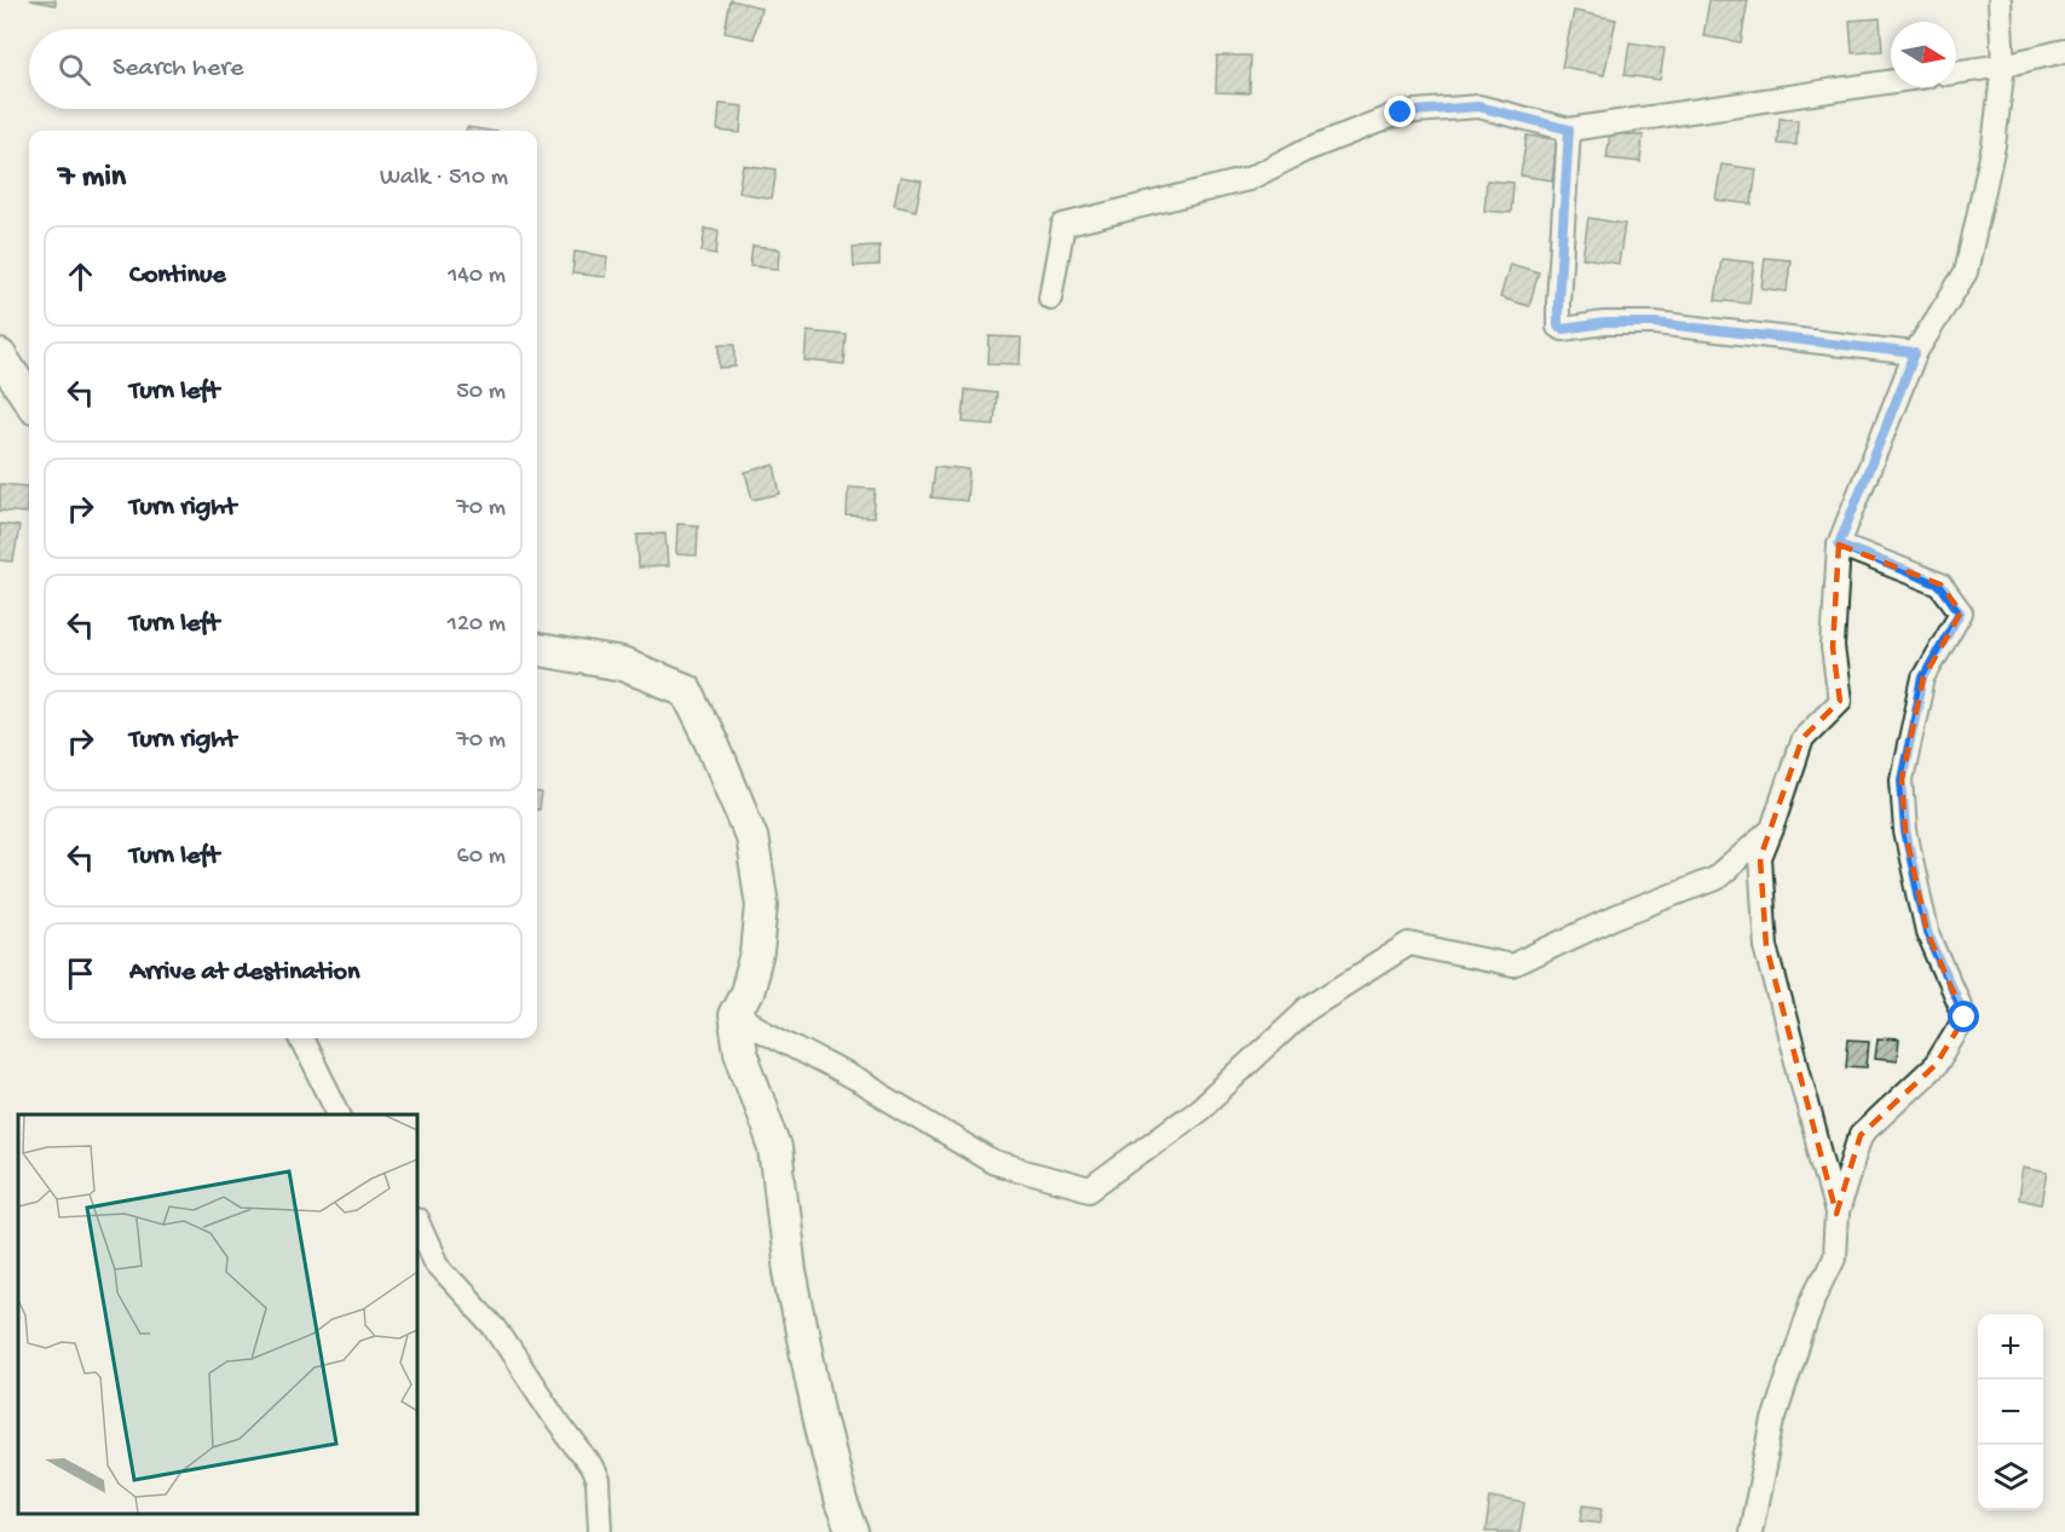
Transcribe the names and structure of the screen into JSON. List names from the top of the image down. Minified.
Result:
{"north":"right","page":{"search":"Search here","heading":["7 min","Walk · 510 m"],"list":[["Continue","140 m"],["Turn left","50 m"],["Turn right","70 m"],["Turn left","120 m"],["Turn right","70 m"],["Turn left","60 m"],"Arrive at destination"],"map_buttons":["+","−"]}}
